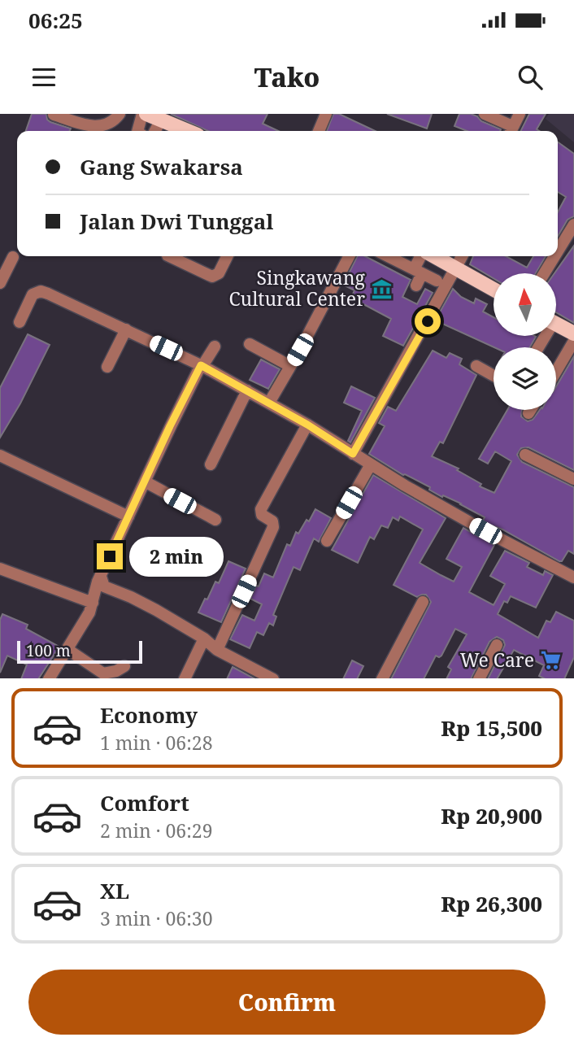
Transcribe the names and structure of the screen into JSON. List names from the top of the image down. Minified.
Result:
{"places":{"museum":["Singkawang Cultural Center"],"supermarket":["We Care"]},"scale_bar":"100 m","north":"top","page":{"status":"06:25","header":"Tako","banner":["Gang Swakarsa","Jalan Dwi Tunggal"],"bubble":"2 min","scale":"100 m","list":[{"name":"Economy","note":"1 min · 06:28","value":"Rp 15,500"},{"name":"Comfort","note":"2 min · 06:29","value":"Rp 20,900"},{"name":"XL","note":"3 min · 06:30","value":"Rp 26,300"}],"buttons":"Confirm"}}
